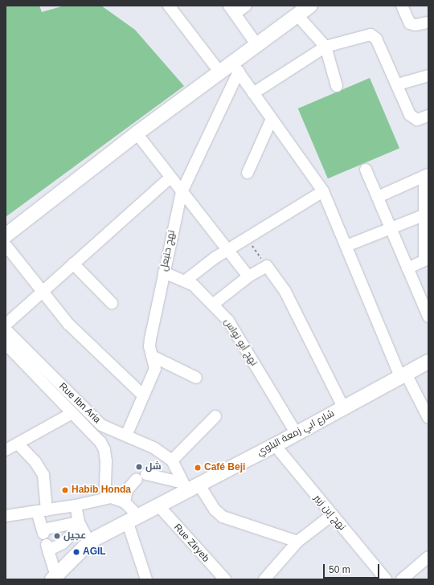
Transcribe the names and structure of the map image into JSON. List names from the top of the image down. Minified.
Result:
{"streets":{"main road":["شارع ابي زمعة البلوي"],"street":["نهج حنبعل","نهج أبو نواس","Rue Ibn Aria","نهج إبن زبير","Rue Ziryeb"]},"crossings":[["نهج حنبعل","نهج أبو نواس"],["نهج حنبعل","Rue Ibn Aria"],["نهج أبو نواس","شارع ابي زمعة البلوي"],["Rue Ibn Aria","شارع ابي زمعة البلوي"],["شارع ابي زمعة البلوي","نهج إبن زبير"],["شارع ابي زمعة البلوي","Rue Ziryeb"]],"places":["شل","Café Beji","Habib Honda","عجيل","AGIL"],"scale_bar":"50 m"}
